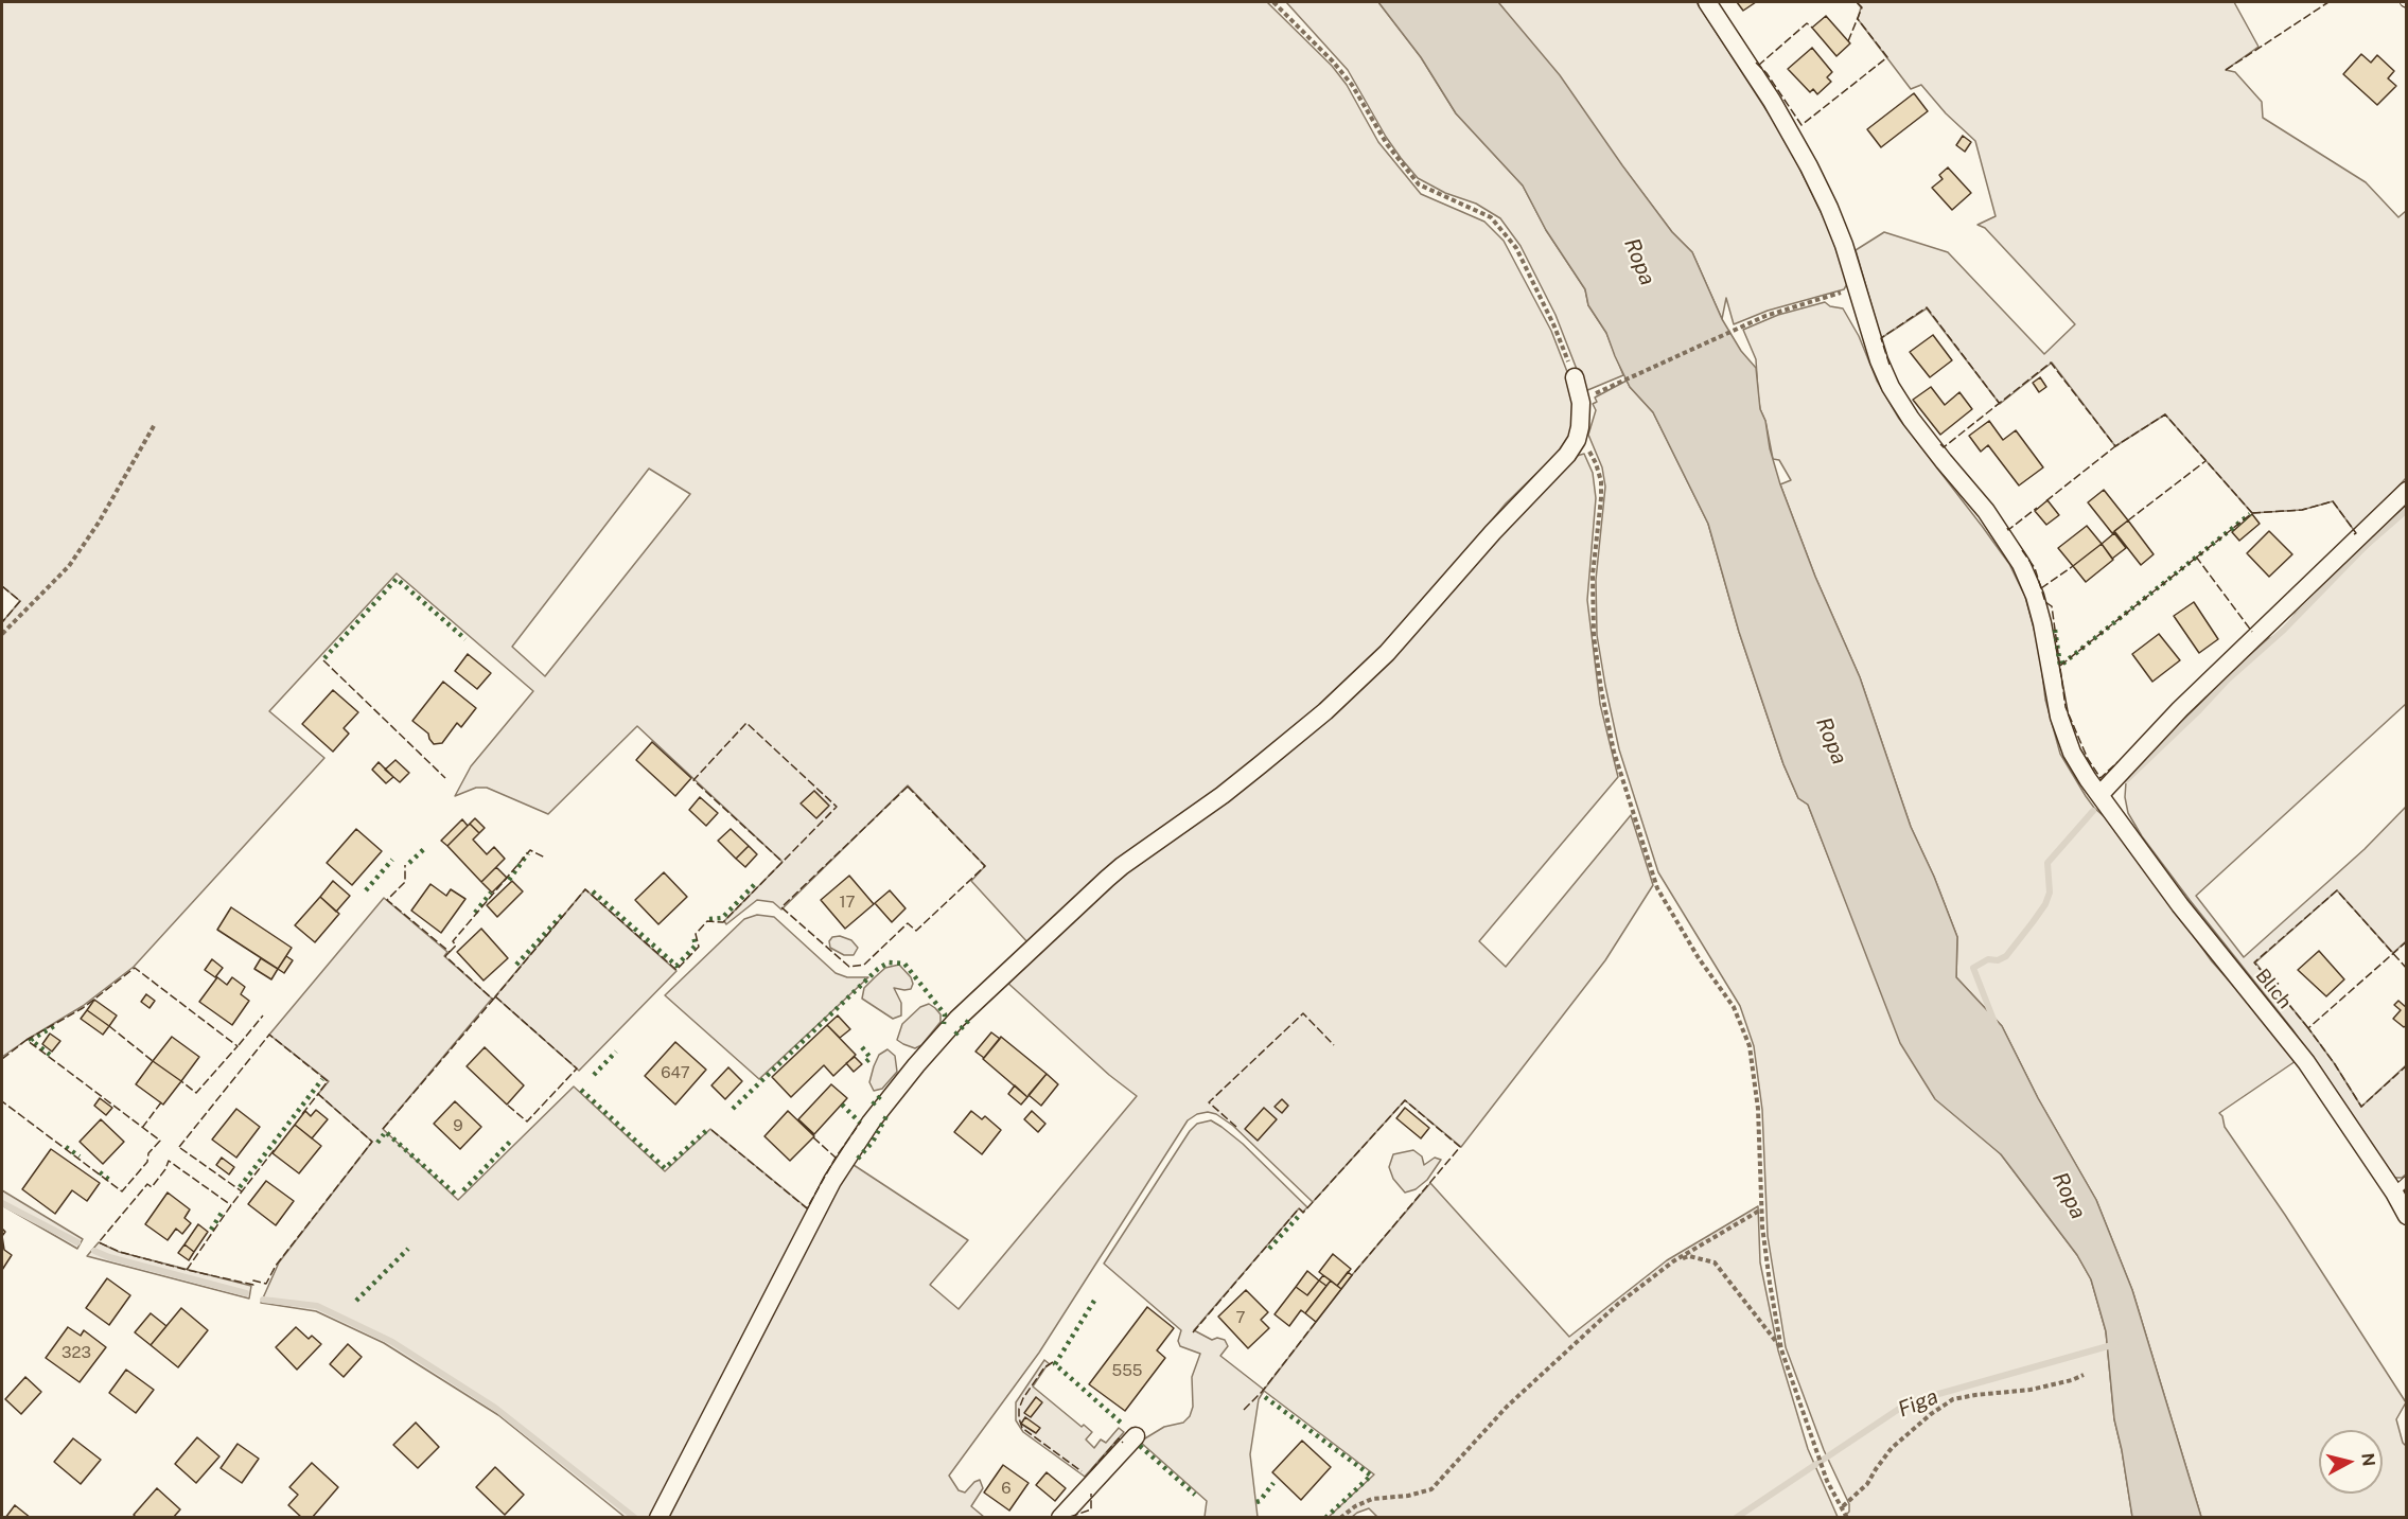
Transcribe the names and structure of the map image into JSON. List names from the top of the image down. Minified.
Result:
{"streets":{"street":["Blich"]},"water":["Ropa","Figa"],"house_numbers":["17","647","9","7","323","555","6"],"north":"right"}
